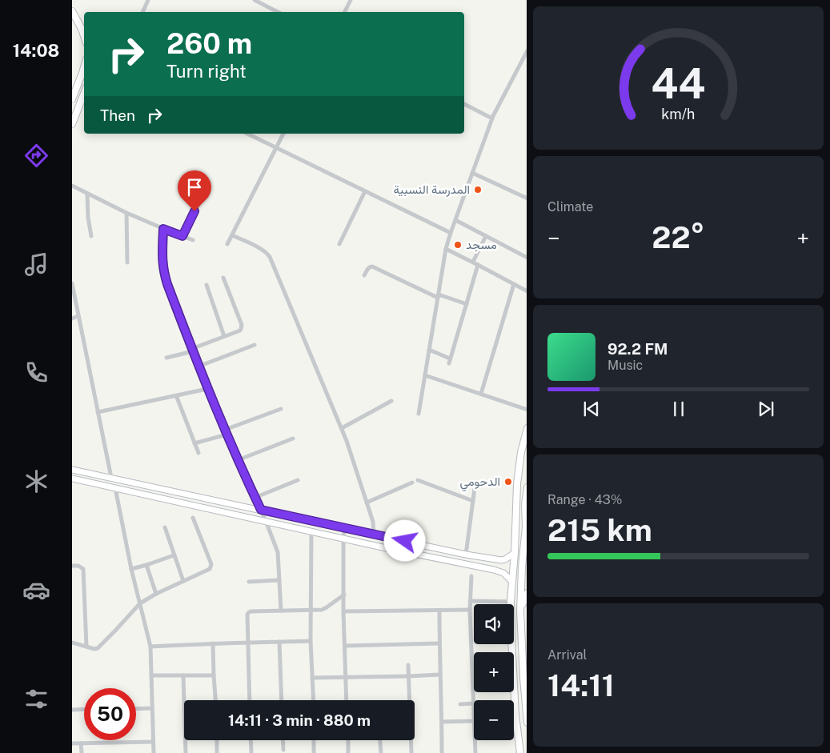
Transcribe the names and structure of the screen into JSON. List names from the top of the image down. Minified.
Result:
{"places":["المدرسة النسبية","مسجد","الدحومي"],"page":{"tabs":"14:08","turn":["260 m","Turn right"],"then":"Then","tile":["Climate",["Range · 43%","215 km"],["Arrival","14:11"]],"heat":["−","22°","+"],"song":["92.2 FM","Music"],"map_buttons":["+","−"],"limit":"50","trip":"14:11 · 3 min · 880 m","gauge":["44","km/h"]}}
